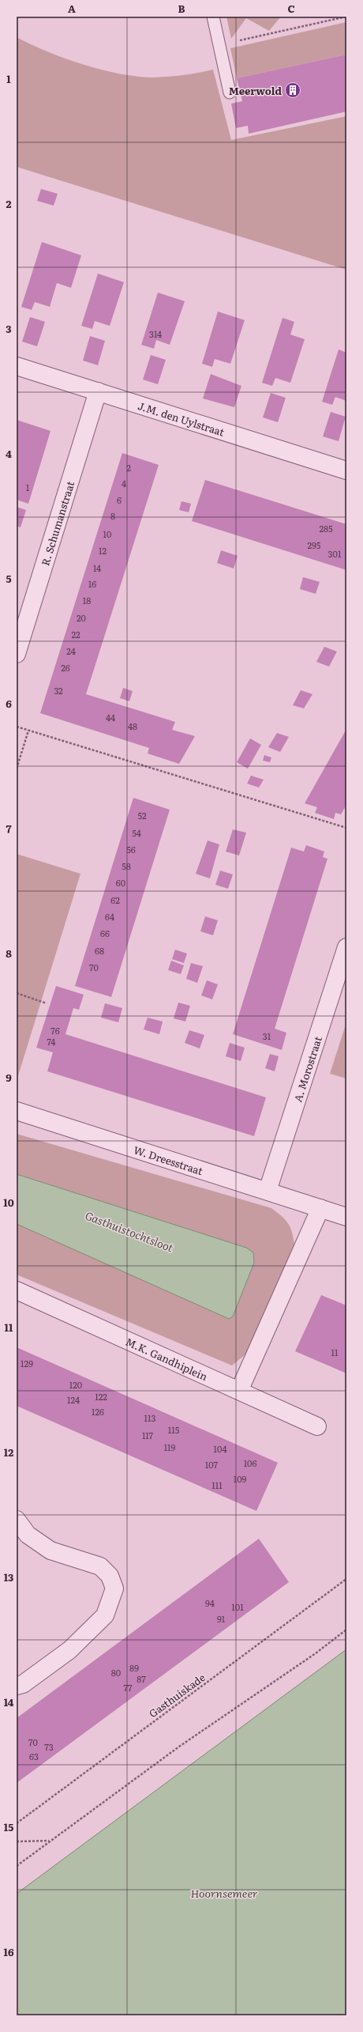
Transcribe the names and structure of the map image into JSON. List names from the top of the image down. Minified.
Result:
{"streets":{"street":["J.M. den Uylstraat","R. Schumanstraat","A. Morostraat","W. Dreesstraat","M.K. Gandhiplein"],"path":["Gasthuiskade"]},"crossings":[["J.M. den Uylstraat","R. Schumanstraat"],["A. Morostraat","W. Dreesstraat"]],"water":["Gasthuistochtsloot","Hoornsemeer"],"places":{"building":["Meerwold"]},"house_numbers":["314","2","4","1","6","8","285","10","295","12","301","14","16","18","20","22","24","26","32","44","48","52","54","56","58","60","62","64","66","68","70","76","31","74","11","129","120","122","124","126","113","115","117","119","104","106","107","109","111","94","101","91","89","80","87","77","70","73","63"],"grid":{"columns":["A","B","C"],"rows":["1","2","3","4","5","6","7","8","9","10","11","12","13","14","15","16"]}}
